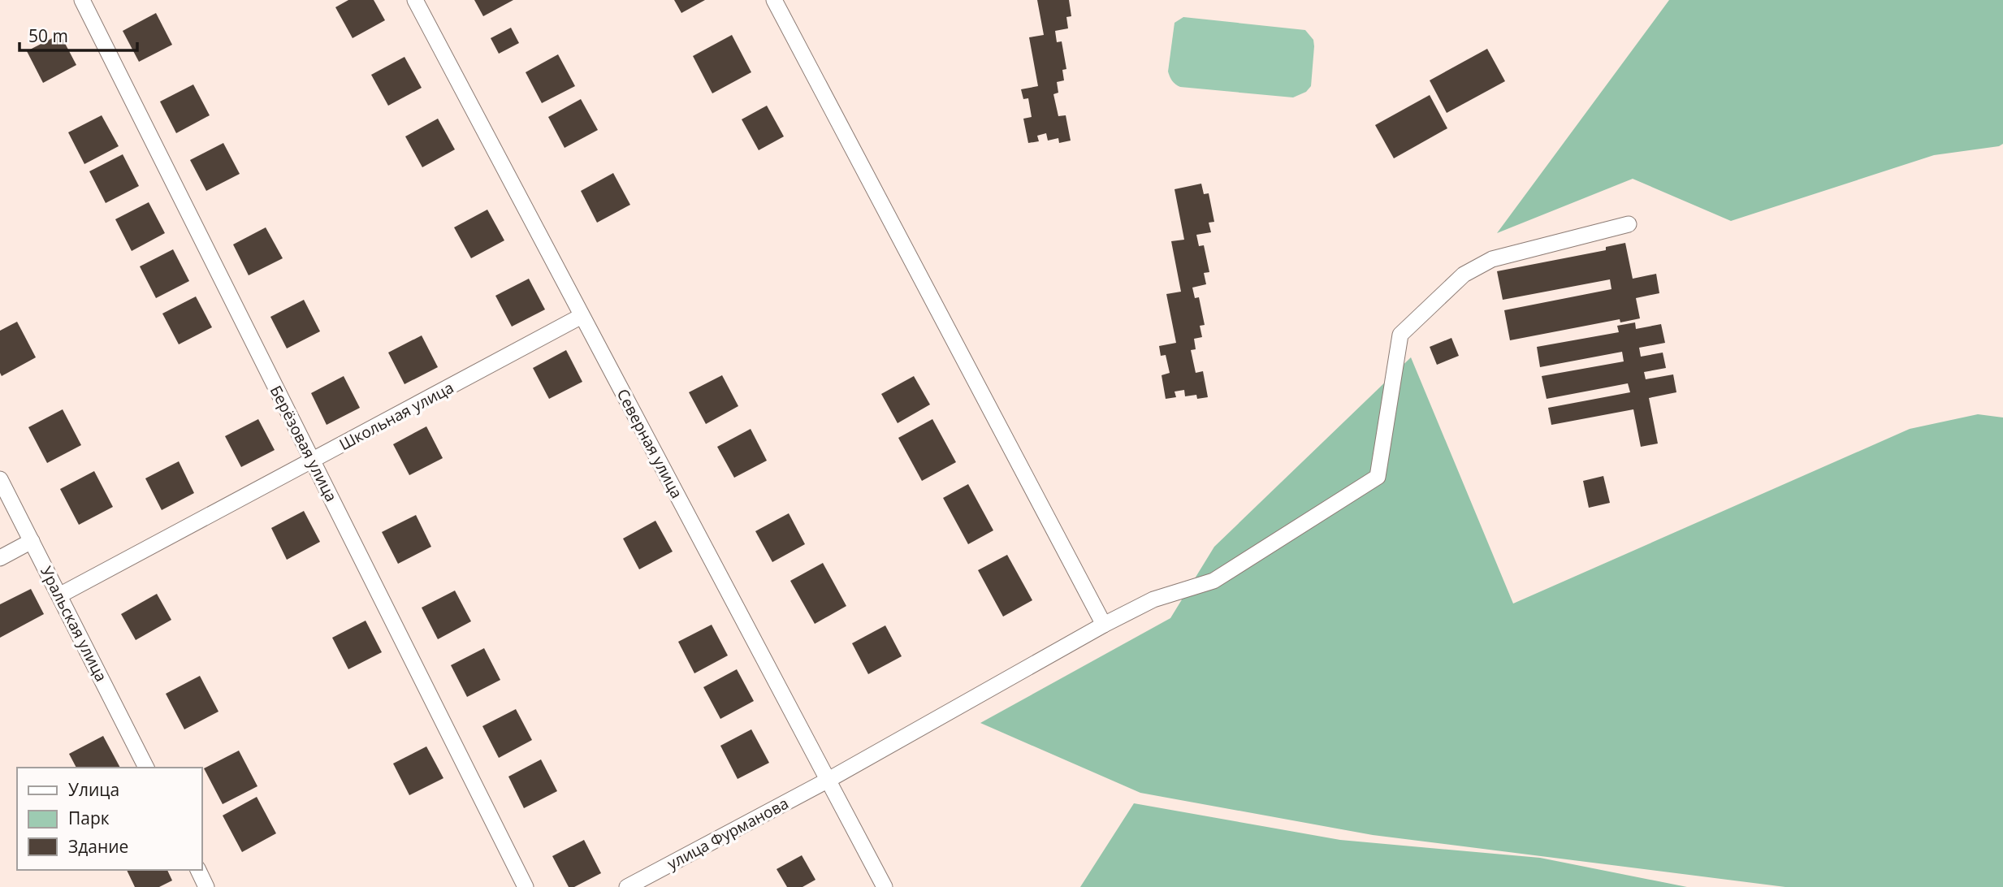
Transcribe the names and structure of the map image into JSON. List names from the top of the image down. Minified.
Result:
{"streets":{"street":["Школьная улица","Берёзовая улица","Северная улица","Уральская улица","улица Фурманова"]},"crossings":[["Школьная улица","Берёзовая улица"],["Школьная улица","Северная улица"],["Школьная улица","Уральская улица"],["Северная улица","улица Фурманова"]],"legend":["Улица","Парк","Здание"],"scale_bar":"50 m"}
